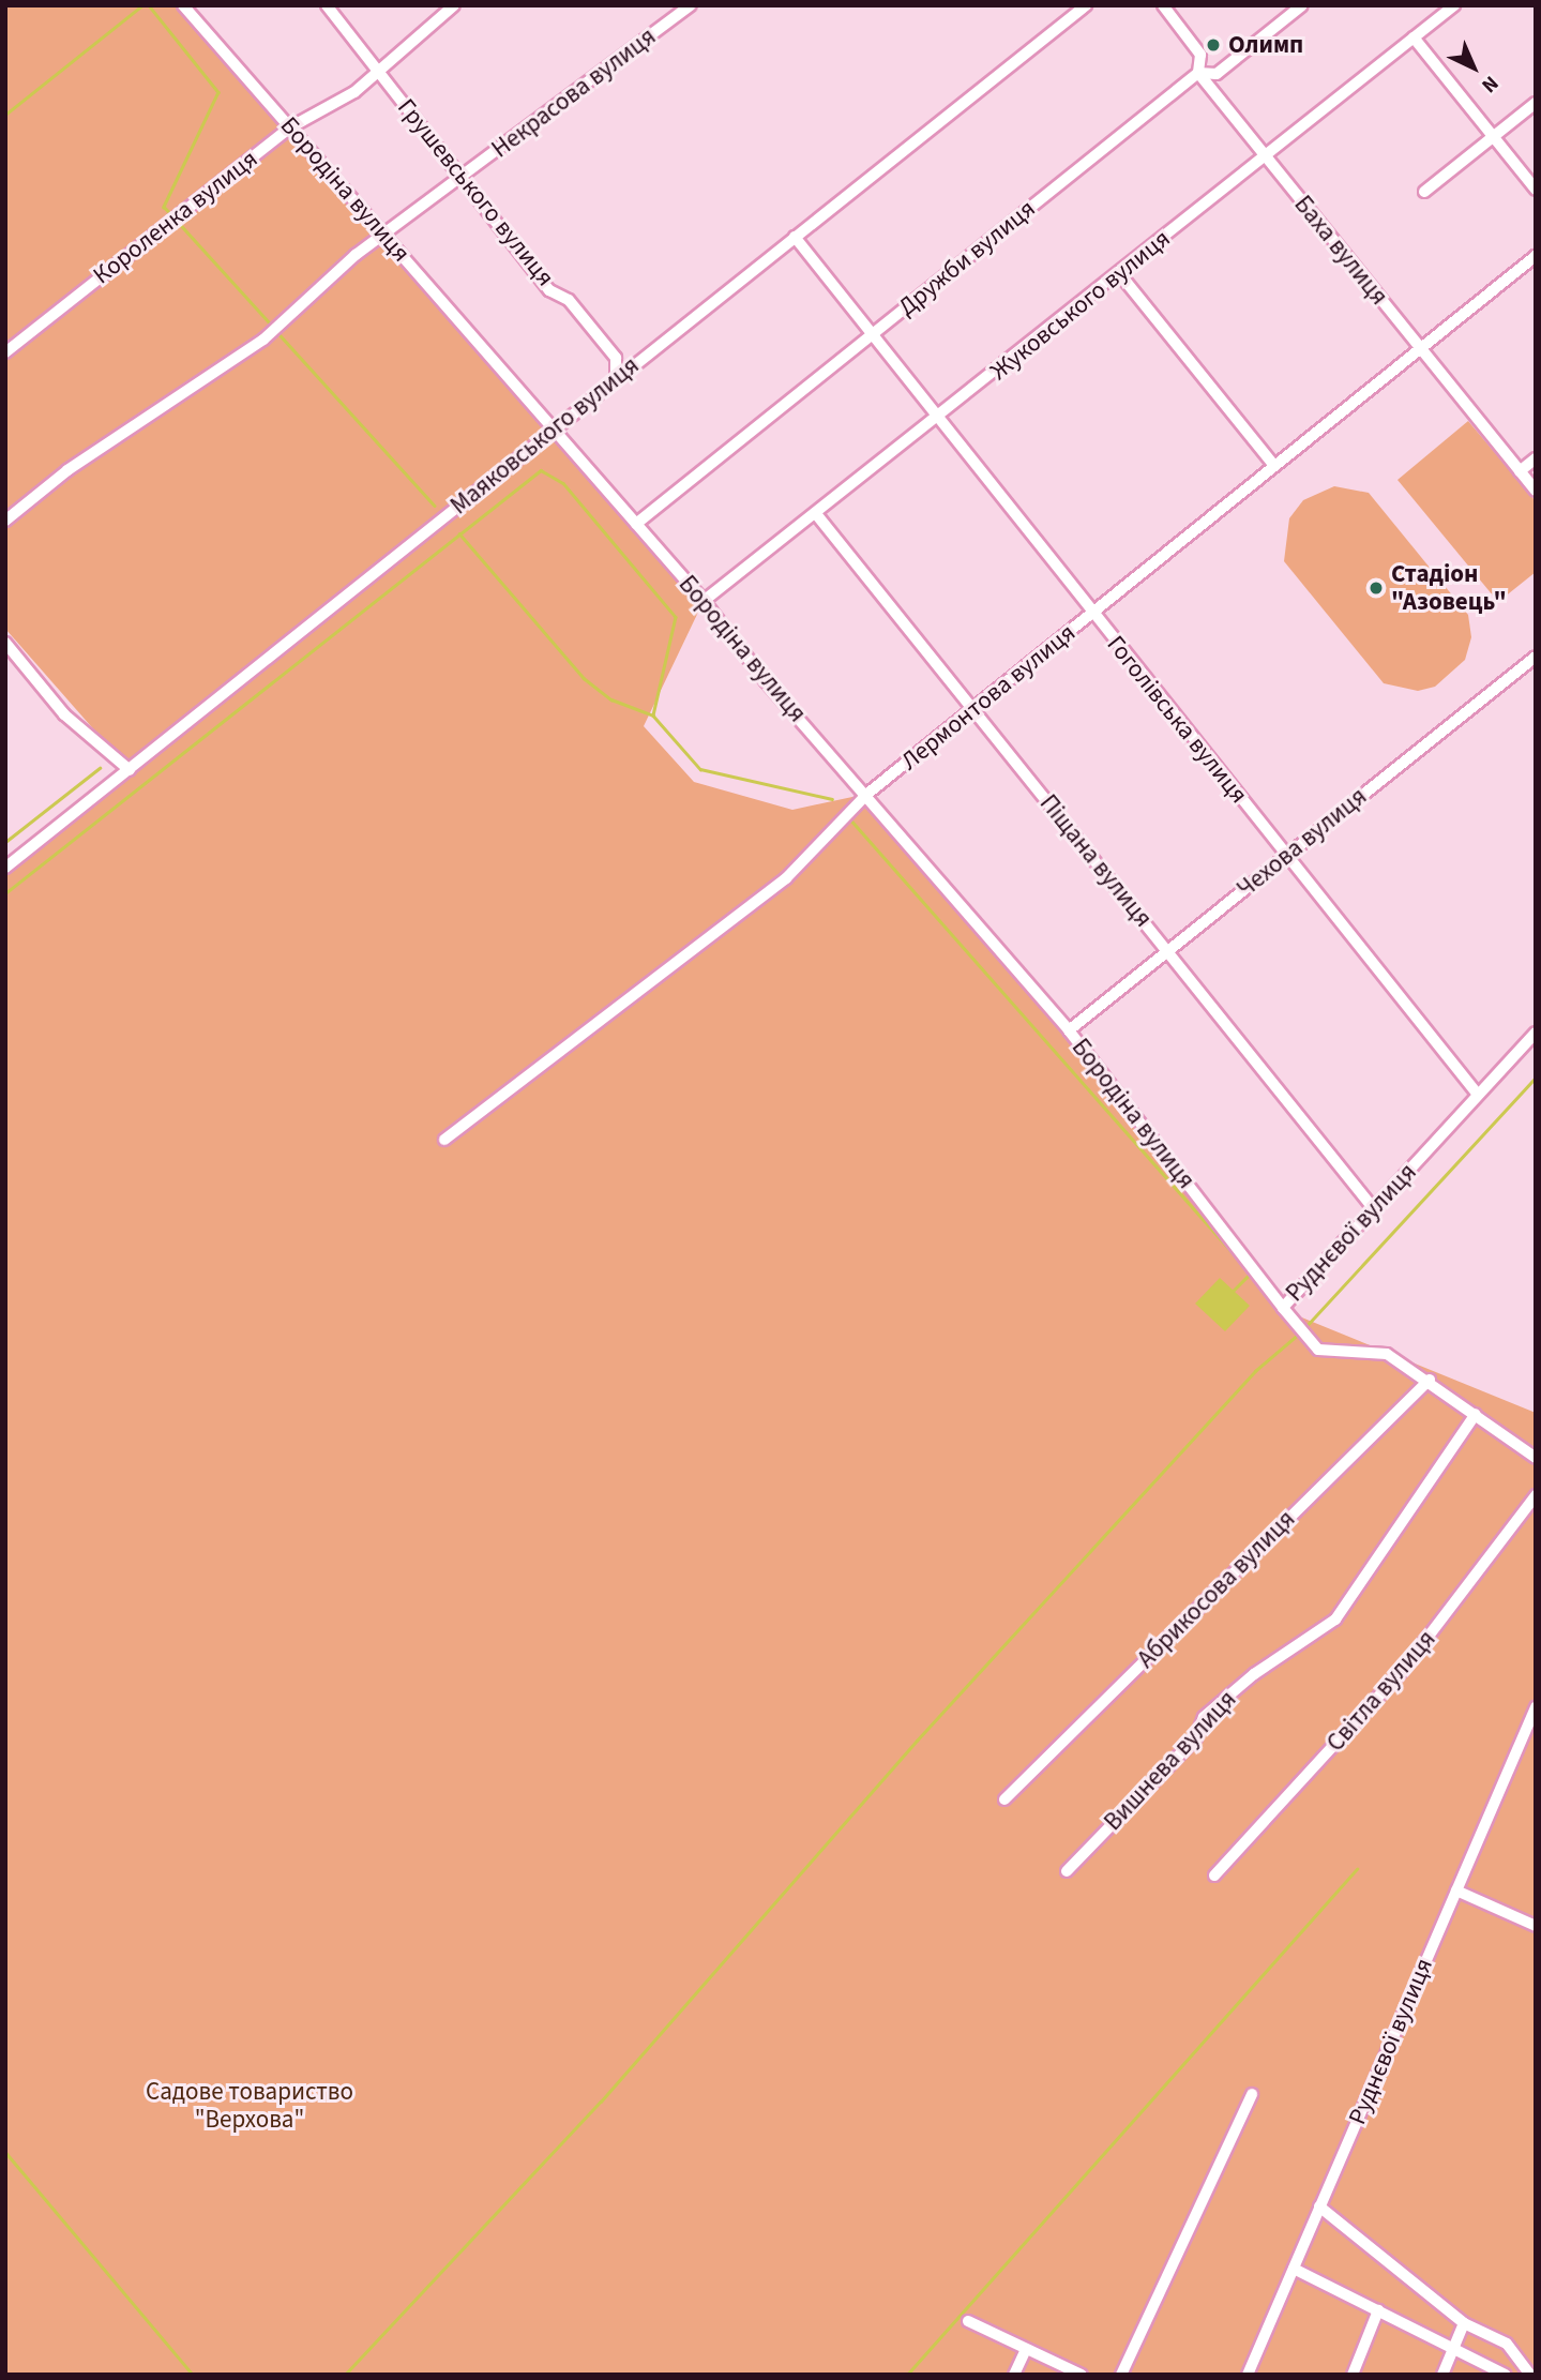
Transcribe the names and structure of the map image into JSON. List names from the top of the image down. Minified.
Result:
{"streets":{"street":["Некрасова вулиця","Бородіна вулиця","Грушевського вулиця","Короленка вулиця","Баха вулиця","Дружби вулиця","Жуковського вулиця","Маяковського вулиця","Лермонтова вулиця","Гоголівська вулиця","Чехова вулиця","Піщана вулиця","Руднєвої вулиця","Абрикосова вулиця","Світла вулиця","Вишнева вулиця"]},"crossings":[["Некрасова вулиця","Бородіна вулиця"],["Некрасова вулиця","Грушевського вулиця"],["Бородіна вулиця","Короленка вулиця"],["Бородіна вулиця","Дружби вулиця"],["Бородіна вулиця","Жуковського вулиця"],["Бородіна вулиця","Маяковського вулиця"],["Бородіна вулиця","Лермонтова вулиця"],["Бородіна вулиця","Чехова вулиця"],["Бородіна вулиця","Руднєвої вулиця"],["Грушевського вулиця","Короленка вулиця"],["Грушевського вулиця","Маяковського вулиця"],["Баха вулиця","Дружби вулиця"],["Баха вулиця","Жуковського вулиця"],["Баха вулиця","Лермонтова вулиця"],["Дружби вулиця","Гоголівська вулиця"],["Жуковського вулиця","Гоголівська вулиця"],["Жуковського вулиця","Піщана вулиця"],["Маяковського вулиця","Гоголівська вулиця"],["Лермонтова вулиця","Гоголівська вулиця"],["Лермонтова вулиця","Піщана вулиця"],["Гоголівська вулиця","Чехова вулиця"],["Гоголівська вулиця","Руднєвої вулиця"],["Чехова вулиця","Піщана вулиця"],["Піщана вулиця","Руднєвої вулиця"],["Руднєвої вулиця","Абрикосова вулиця"],["Руднєвої вулиця","Вишнева вулиця"]],"parks":["Садове товариство \"Верхова\""],"places":["Олимп","Стадіон \"Азовець\""],"north":"bottom right"}
